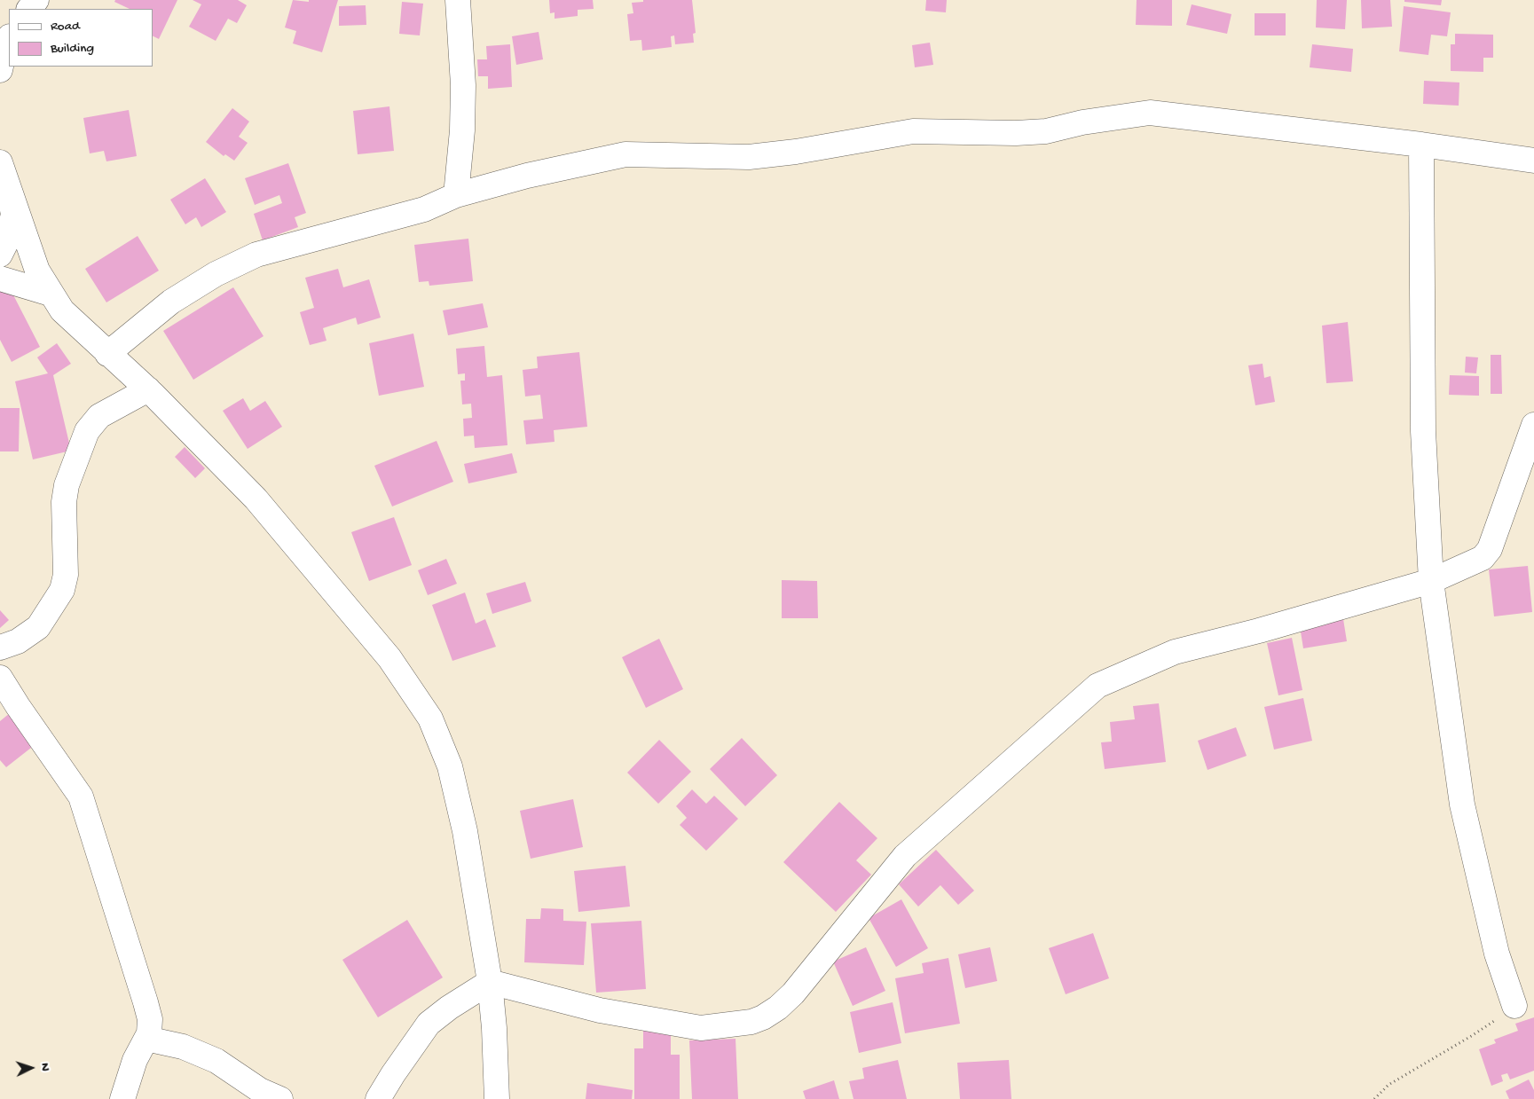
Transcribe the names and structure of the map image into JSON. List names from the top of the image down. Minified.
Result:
{"legend":["Road","Building"],"north":"right"}
